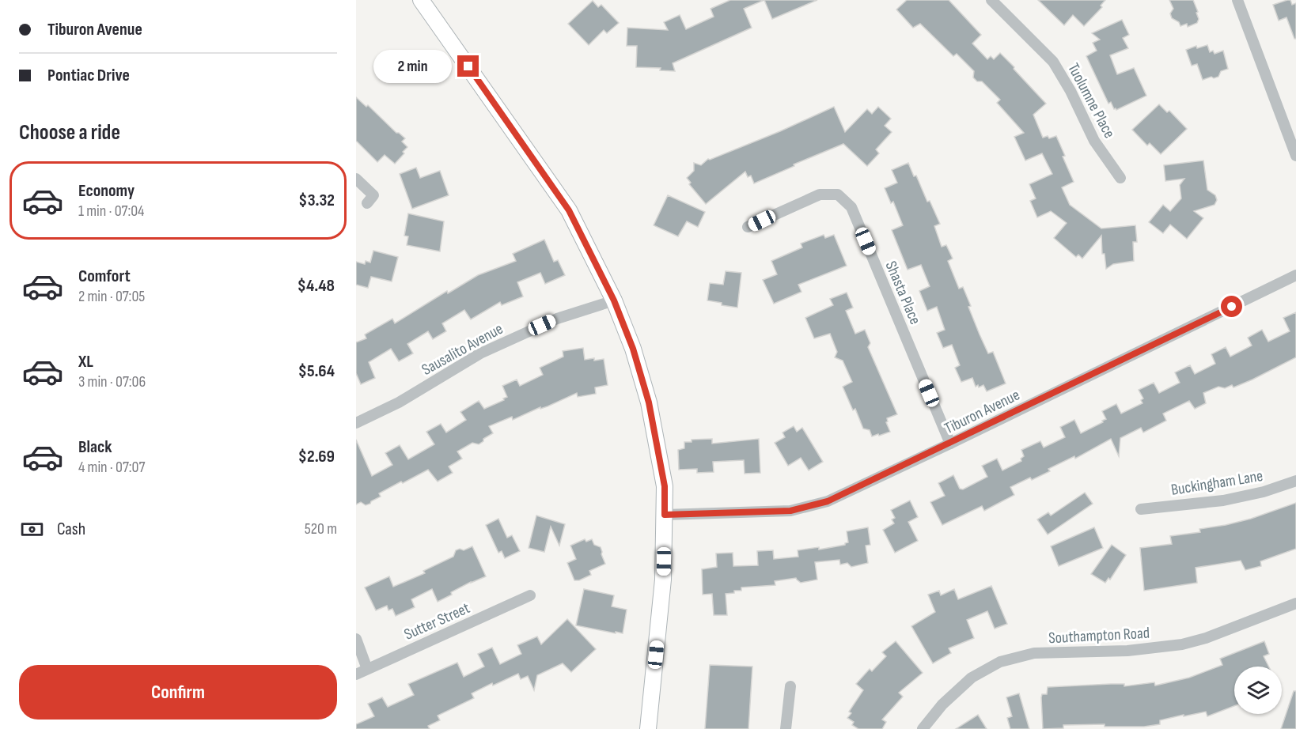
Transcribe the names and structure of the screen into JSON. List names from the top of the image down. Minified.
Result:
{"streets":{"street":["Tuolumne Place","Shasta Place","Sausalito Avenue","Tiburon Avenue","Buckingham Lane","Sutter Street","Southampton Road"]},"crossings":[["Shasta Place","Tiburon Avenue"]],"page":{"banner":["Tiburon Avenue","Pontiac Drive"],"bubble":"2 min","heading":"Choose a ride","list":[{"name":"Economy","note":"1 min · 07:04","value":"$3.32"},{"name":"Comfort","note":"2 min · 07:05","value":"$4.48"},{"name":"XL","note":"3 min · 07:06","value":"$5.64"},{"name":"Black","note":"4 min · 07:07","value":"$2.69"}],"pay":["Cash","520 m"],"buttons":"Confirm"}}
